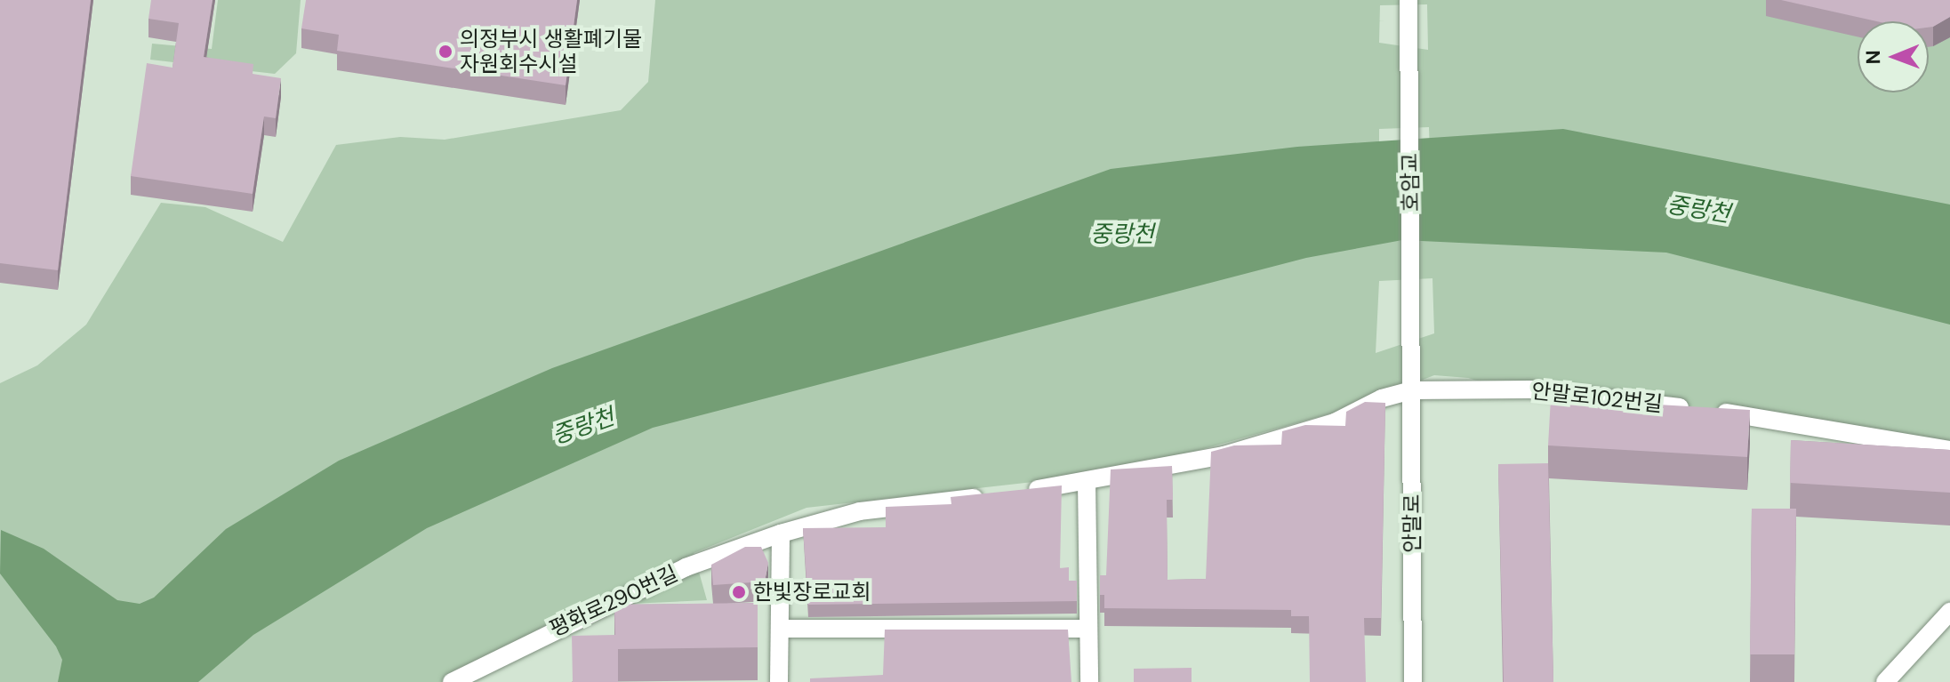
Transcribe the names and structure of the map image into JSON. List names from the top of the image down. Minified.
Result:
{"streets":{"street":["호암교","안말로102번길","안말로","평화로290번길"]},"crossings":[["호암교","안말로"],["안말로102번길","안말로"]],"water":["중랑천"],"places":["의정부시 생활폐기물 자원회수시설","한빛장로교회"],"north":"left"}
